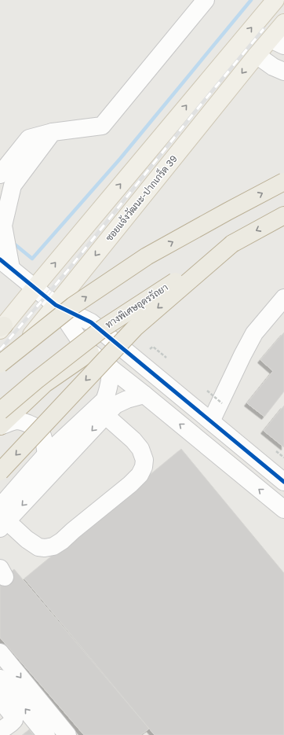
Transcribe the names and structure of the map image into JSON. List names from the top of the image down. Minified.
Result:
{"streets":{"highway":["ทางพิเศษอุดรรัถยา"],"main road":["ซอยแจ้งวัฒนะ-ปากเกร็ด 39"]}}
